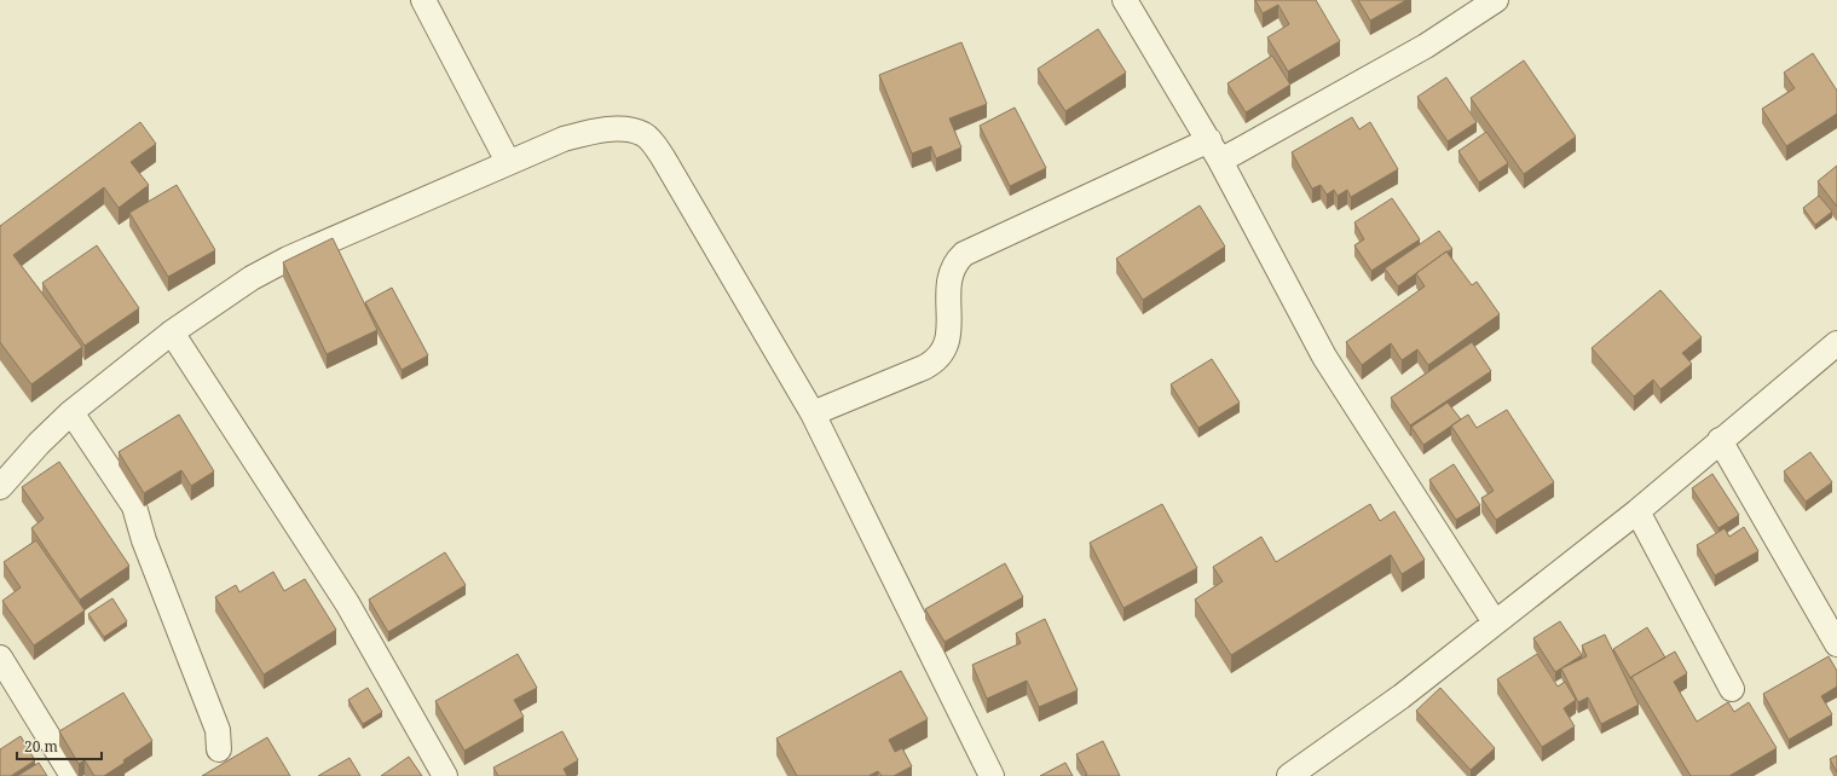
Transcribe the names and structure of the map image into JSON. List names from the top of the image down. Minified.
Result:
{"scale_bar":"20 m"}
